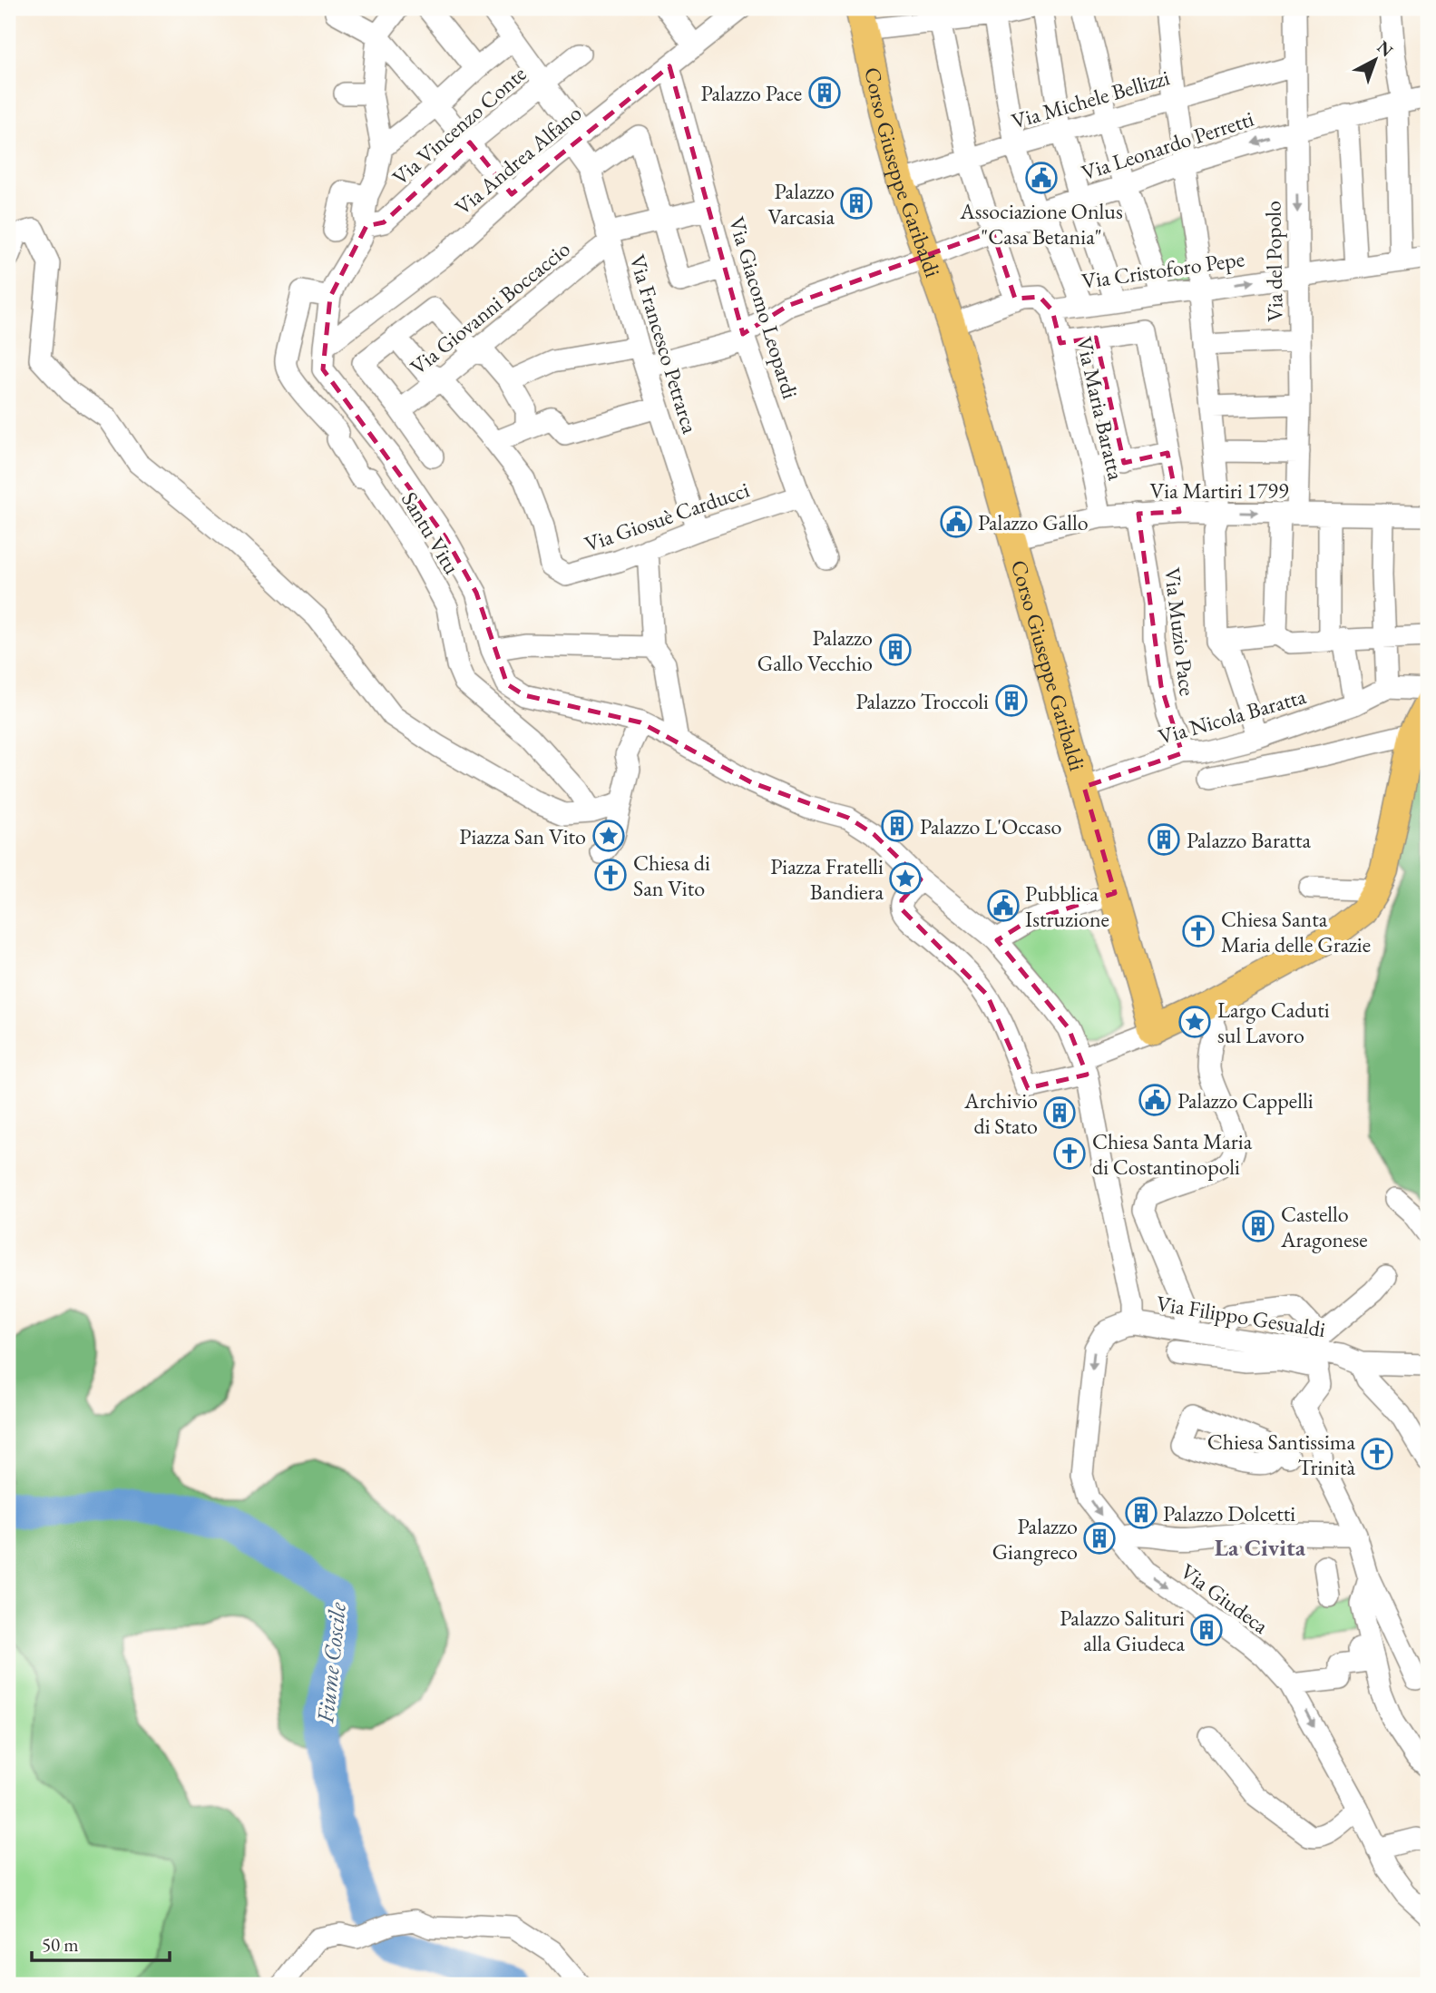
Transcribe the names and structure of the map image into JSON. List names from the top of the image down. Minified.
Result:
{"streets":{"main road":["Corso Giuseppe Garibaldi"],"street":["Via Michele Bellizzi","Via Vincenzo Conte","Via Leonardo Perretti","Via Andrea Alfano","Via del Popolo","Via Cristoforo Pepe","Via Giovanni Boccaccio","Via Giacomo Leopardi","Via Francesco Petrarca","Via Maria Baratta","Via Martiri 1799","Via Giosuè Carducci","Santu Vitu","Via Muzio Pace","Via Nicola Baratta","Via Filippo Gesualdi","Via Giudeca"]},"crossings":[["Via Michele Bellizzi","Corso Giuseppe Garibaldi"],["Via Michele Bellizzi","Via del Popolo"],["Via Vincenzo Conte","Via Francesco Petrarca"],["Via Leonardo Perretti","Corso Giuseppe Garibaldi"],["Via Leonardo Perretti","Via del Popolo"],["Via Leonardo Perretti","Via Giacomo Leopardi"],["Via Leonardo Perretti","Via Francesco Petrarca"],["Via Andrea Alfano","Via Giacomo Leopardi"],["Via Andrea Alfano","Via Francesco Petrarca"],["Corso Giuseppe Garibaldi","Via Martiri 1799"],["Corso Giuseppe Garibaldi","Via Nicola Baratta"],["Via del Popolo","Via Cristoforo Pepe"],["Via del Popolo","Via Martiri 1799"],["Via Cristoforo Pepe","Via Maria Baratta"],["Via Giovanni Boccaccio","Via Francesco Petrarca"],["Via Giacomo Leopardi","Via Giosuè Carducci"],["Via Francesco Petrarca","Via Giosuè Carducci"],["Via Maria Baratta","Via Martiri 1799"],["Via Martiri 1799","Via Muzio Pace"],["Via Muzio Pace","Via Nicola Baratta"],["Via Filippo Gesualdi","Via Giudeca"]],"districts":["La Civita"],"water":["Fiume Coscile"],"places":{"building":["Palazzo Pace","Palazzo Varcasia","Palazzo Gallo Vecchio","Palazzo Troccoli","Palazzo L'Occaso","Palazzo Baratta","Archivio di Stato","Castello Aragonese","Palazzo Dolcetti","Palazzo Giangreco","Palazzo Salituri alla Giudeca"],"public building":["Associazione Onlus \"Casa Betania\"","Palazzo Gallo","Pubblica Istruzione","Palazzo Cappelli"],"place":["Piazza San Vito","Piazza Fratelli Bandiera","Largo Caduti sul Lavoro"],"church":["Chiesa di San Vito","Chiesa Santa Maria delle Grazie","Chiesa Santa Maria di Costantinopoli","Chiesa Santissima Trinità"]},"scale_bar":"50 m","north":"top right"}
